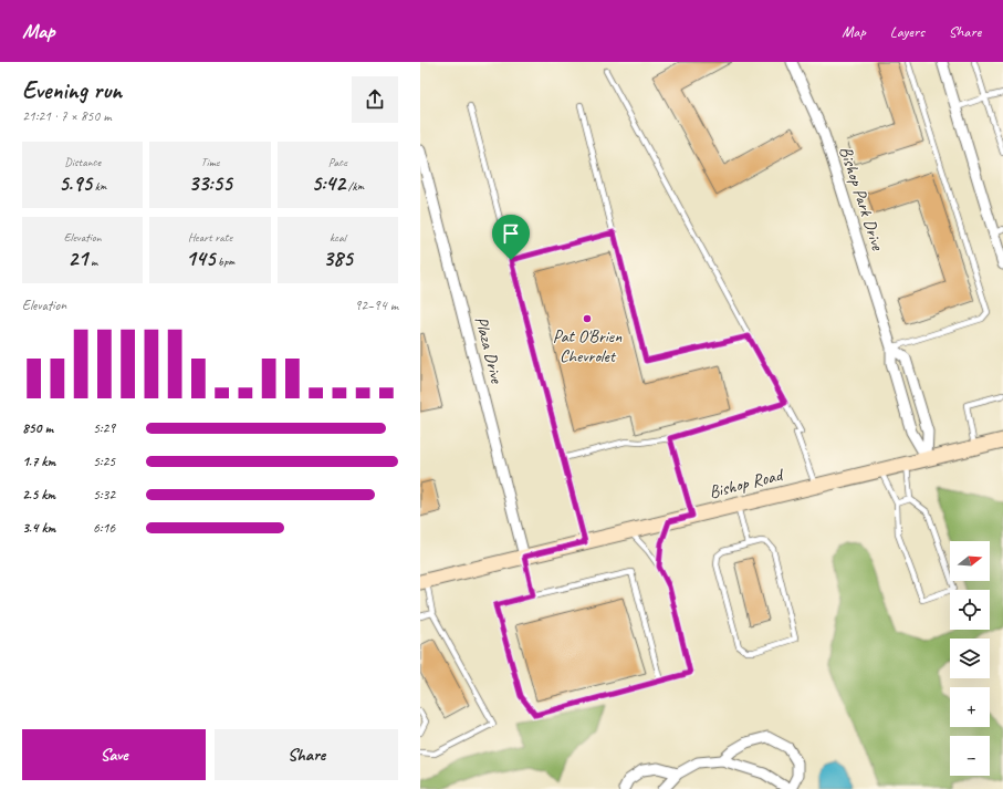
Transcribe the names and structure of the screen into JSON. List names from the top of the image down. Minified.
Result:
{"streets":{"main road":["Bishop Road"],"street":["Bishop Park Drive","Plaza Drive"]},"crossings":[["Bishop Park Drive","Bishop Road"],["Plaza Drive","Bishop Road"]],"places":["Pat O'Brien Chevrolet"],"north":"right","page":{"header":"Map","nav":["Map","Layers","Share"],"heading":["Evening run","21:21 · 7 × 850 m"],"stats":[["Distance","5.95 km"],["Time","33:55"],["Pace","5:42 /km"],["Elevation","21 m"],["Heart rate","145 bpm"],["kcal","385"]],"chart":["Elevation","92–94 m"],"list":[{"name":"850 m","note":"5:29"},{"name":"1.7 km","note":"5:25"},{"name":"2.5 km","note":"5:32"},{"name":"3.4 km","note":"6:16"}],"map_buttons":["+","−"],"buttons":["Save","Share"]}}
